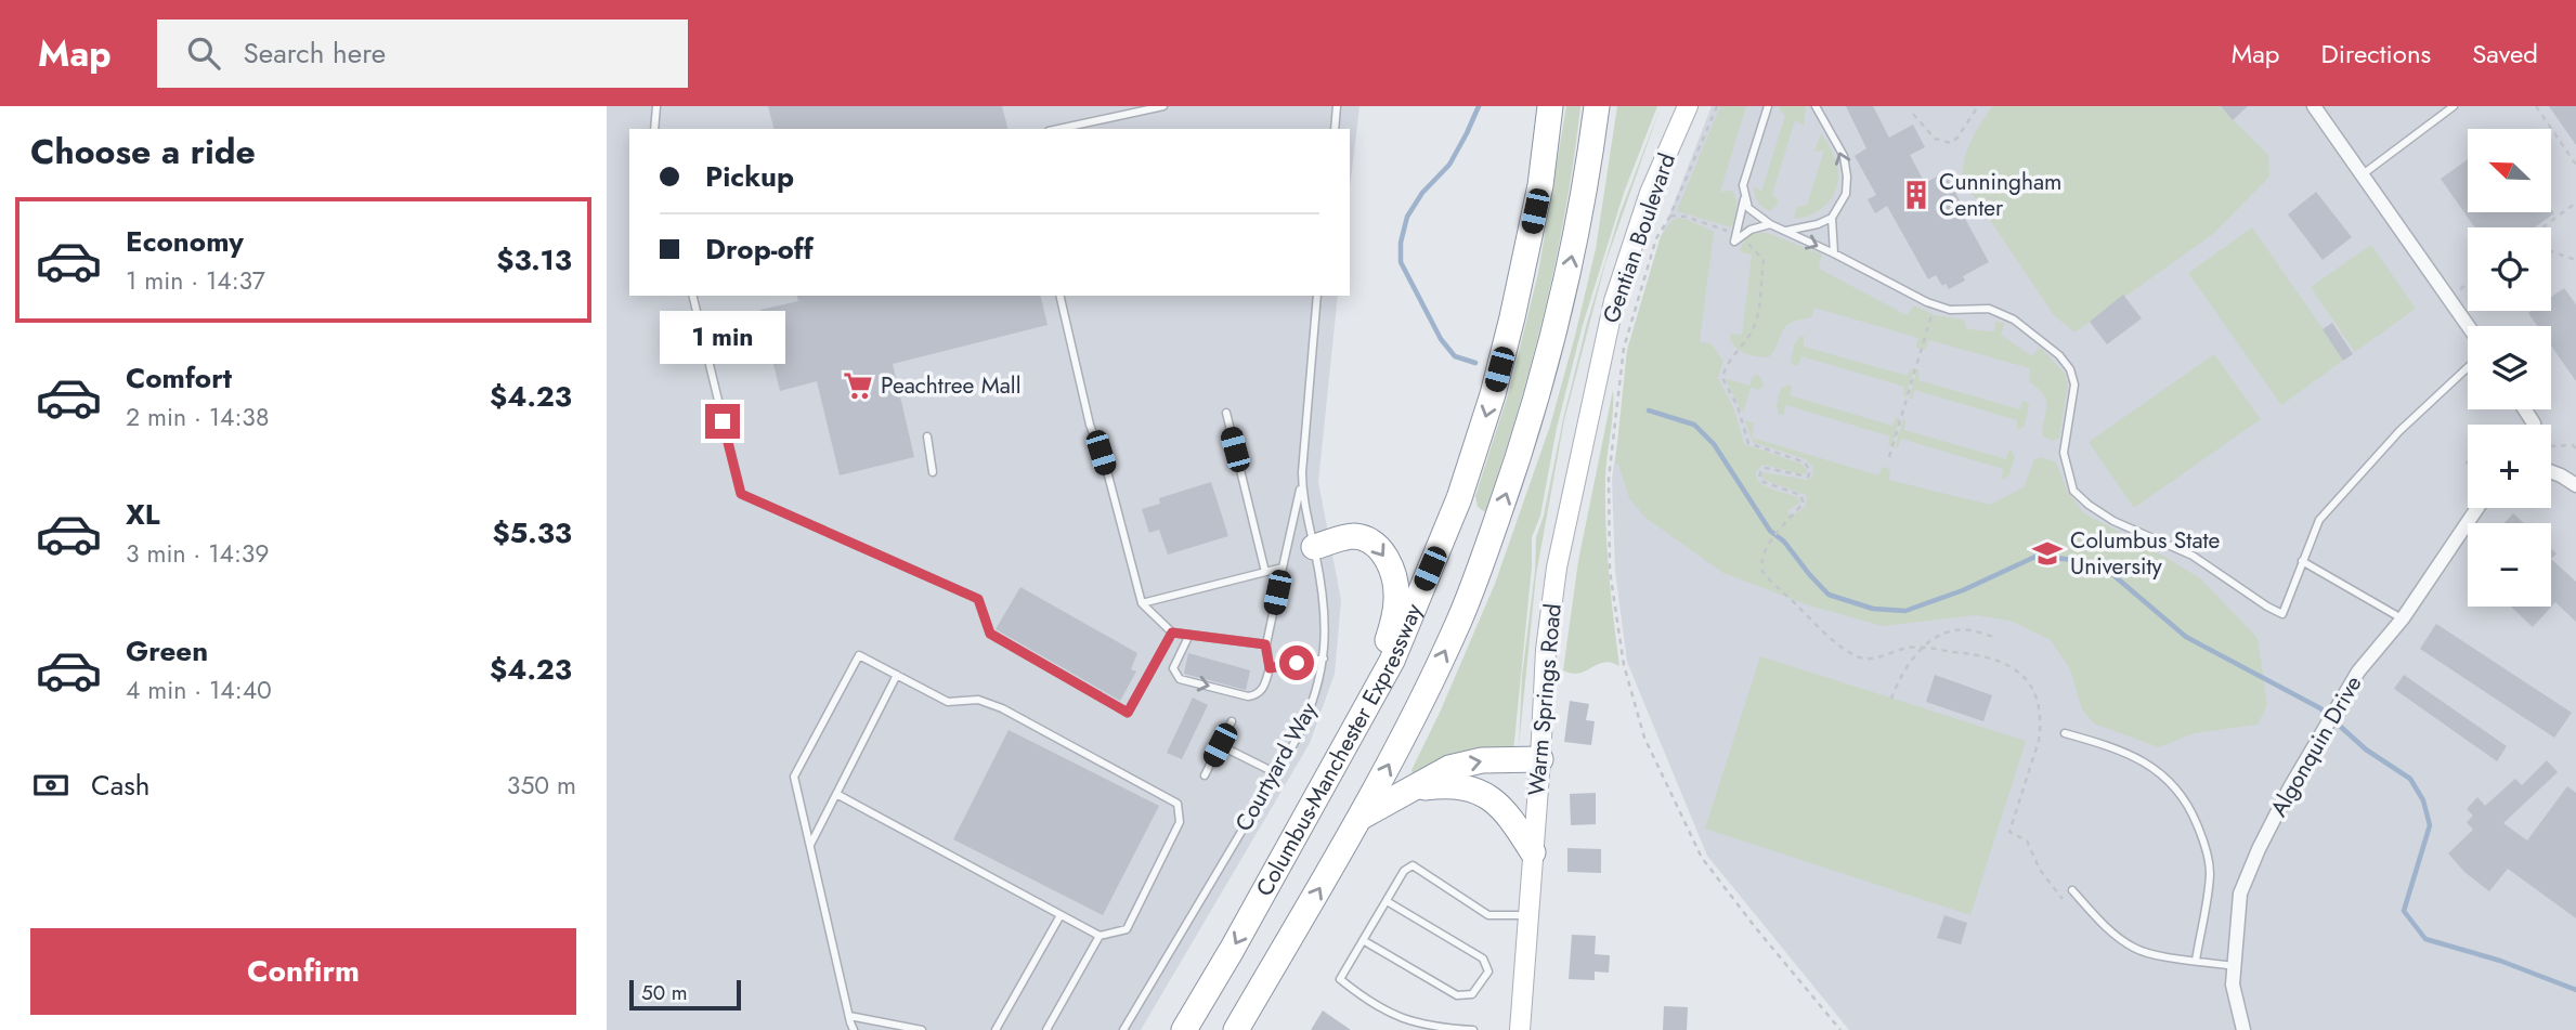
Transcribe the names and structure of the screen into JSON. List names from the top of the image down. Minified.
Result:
{"streets":{"highway":["Columbus-Manchester Expressway"],"main road":["Gentian Boulevard","Warm Springs Road"],"street":["Algonquin Drive"],"lane":["Courtyard Way"]},"crossings":[["Gentian Boulevard","Warm Springs Road"]],"places":{"building":["Cunningham Center"],"supermarket":["Peachtree Mall"],"school or university":["Columbus State University"]},"scale_bar":"50 m","north":"top left","page":{"header":"Map","search":"Search here","nav":["Map","Directions","Saved"],"heading":"Choose a ride","map_buttons":["+","−"],"banner":["Pickup","Drop-off"],"list":[{"name":"Economy","note":"1 min · 14:37","value":"$3.13"},{"name":"Comfort","note":"2 min · 14:38","value":"$4.23"},{"name":"XL","note":"3 min · 14:39","value":"$5.33"},{"name":"Green","note":"4 min · 14:40","value":"$4.23"}],"bubble":"1 min","pay":["Cash","350 m"],"buttons":"Confirm","scale":"50 m"}}
